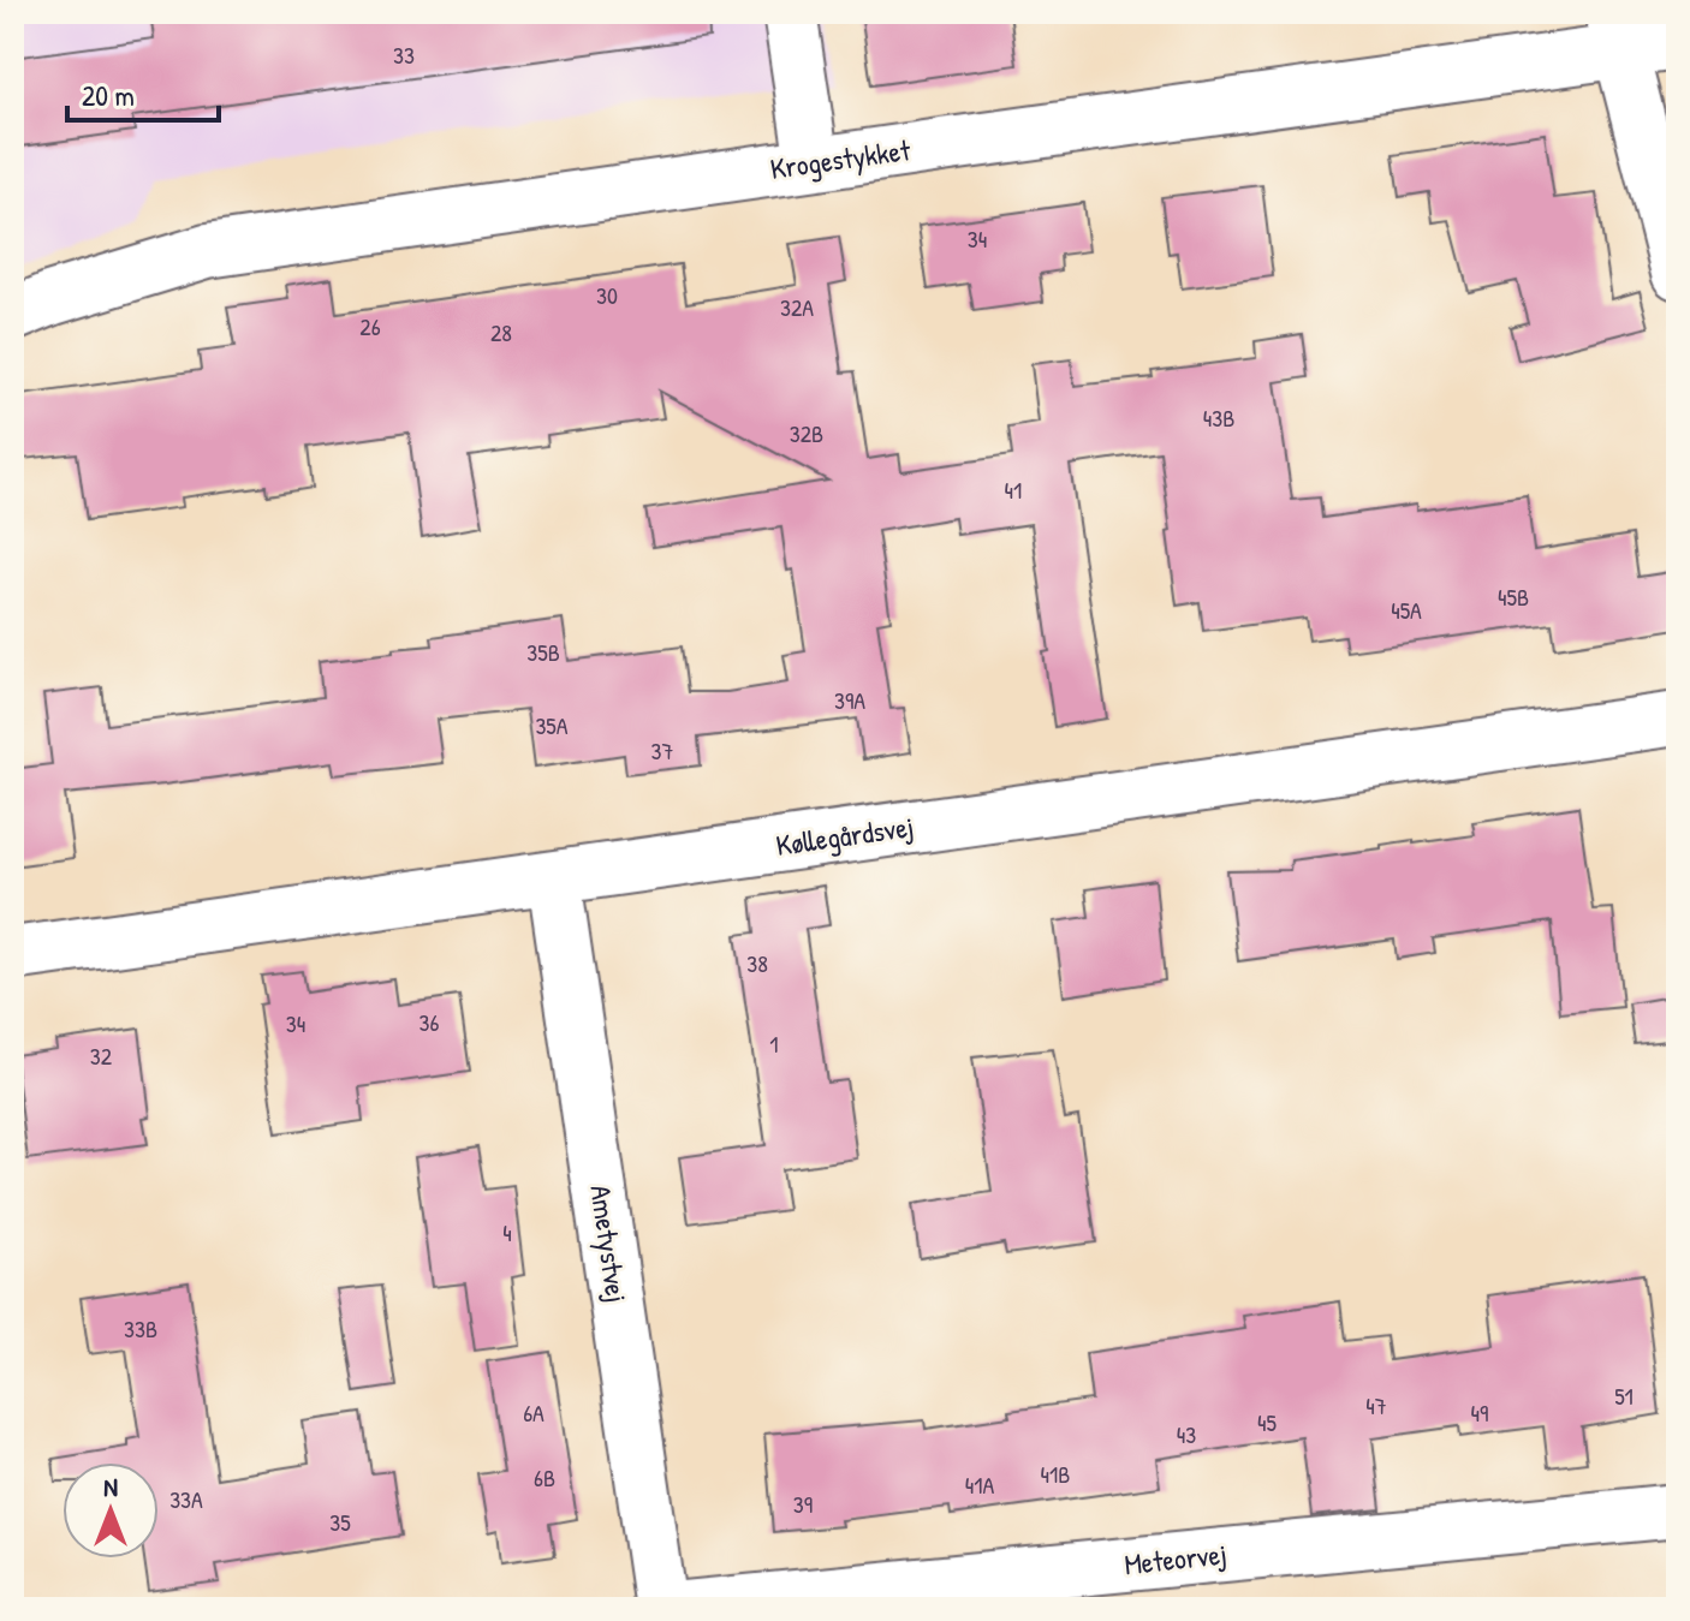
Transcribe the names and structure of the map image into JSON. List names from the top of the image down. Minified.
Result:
{"streets":{"street":["Krogestykket","Køllegårdsvej","Ametystvej","Meteorvej"]},"crossings":[["Køllegårdsvej","Ametystvej"]],"house_numbers":["33","34","30","32A","26","28","43B","32B","41","45B","45A","35B","39A","35A","37","38","36","34","1","32","4","33B","51","47","6A","49","45","43","41B","6B","41A","33A","39","35"],"scale_bar":"20 m","north":"top"}
